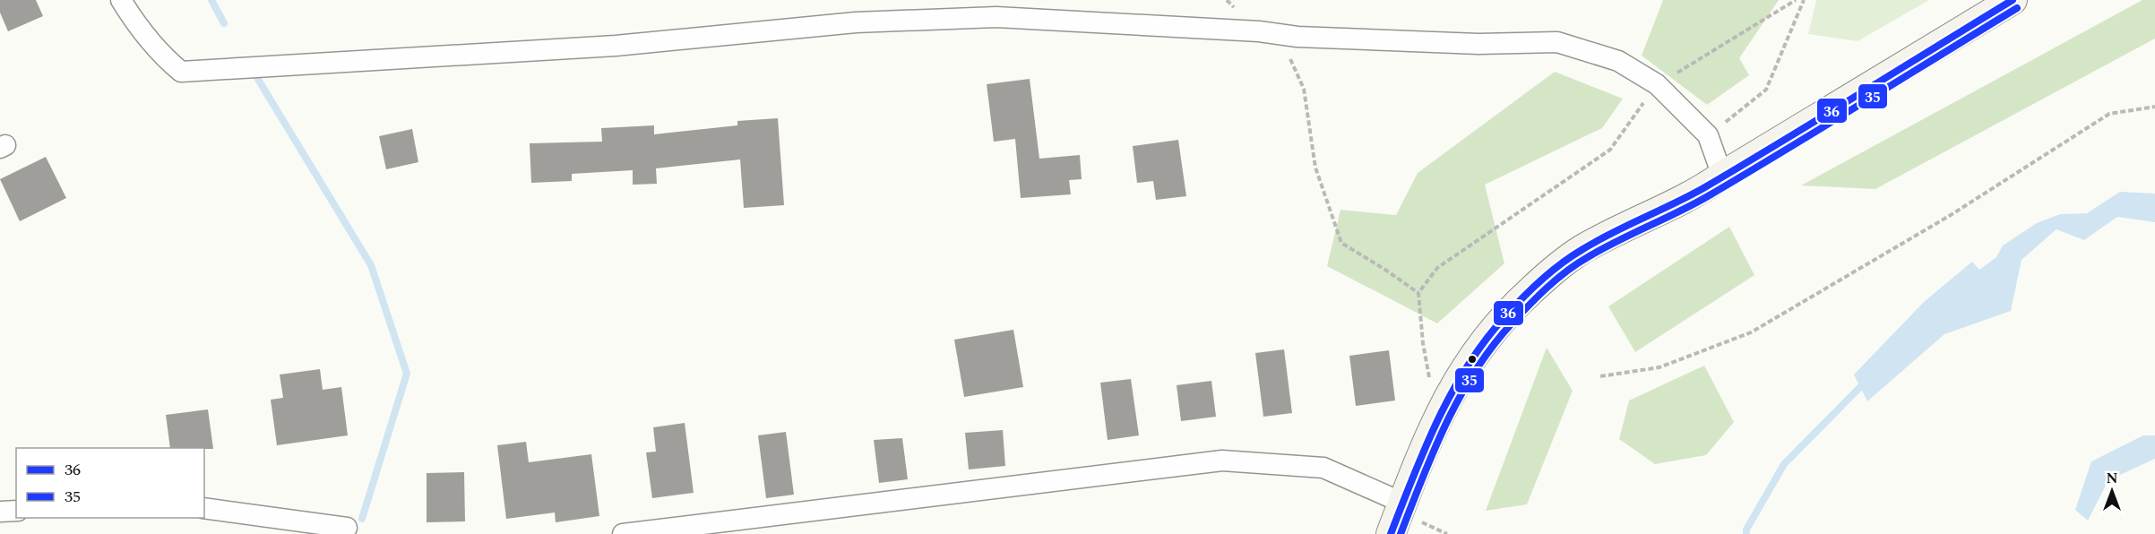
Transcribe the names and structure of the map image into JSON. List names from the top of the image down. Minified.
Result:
{"lines":["transit line 36","transit line 35"],"legend":["36","35"],"north":"top"}
